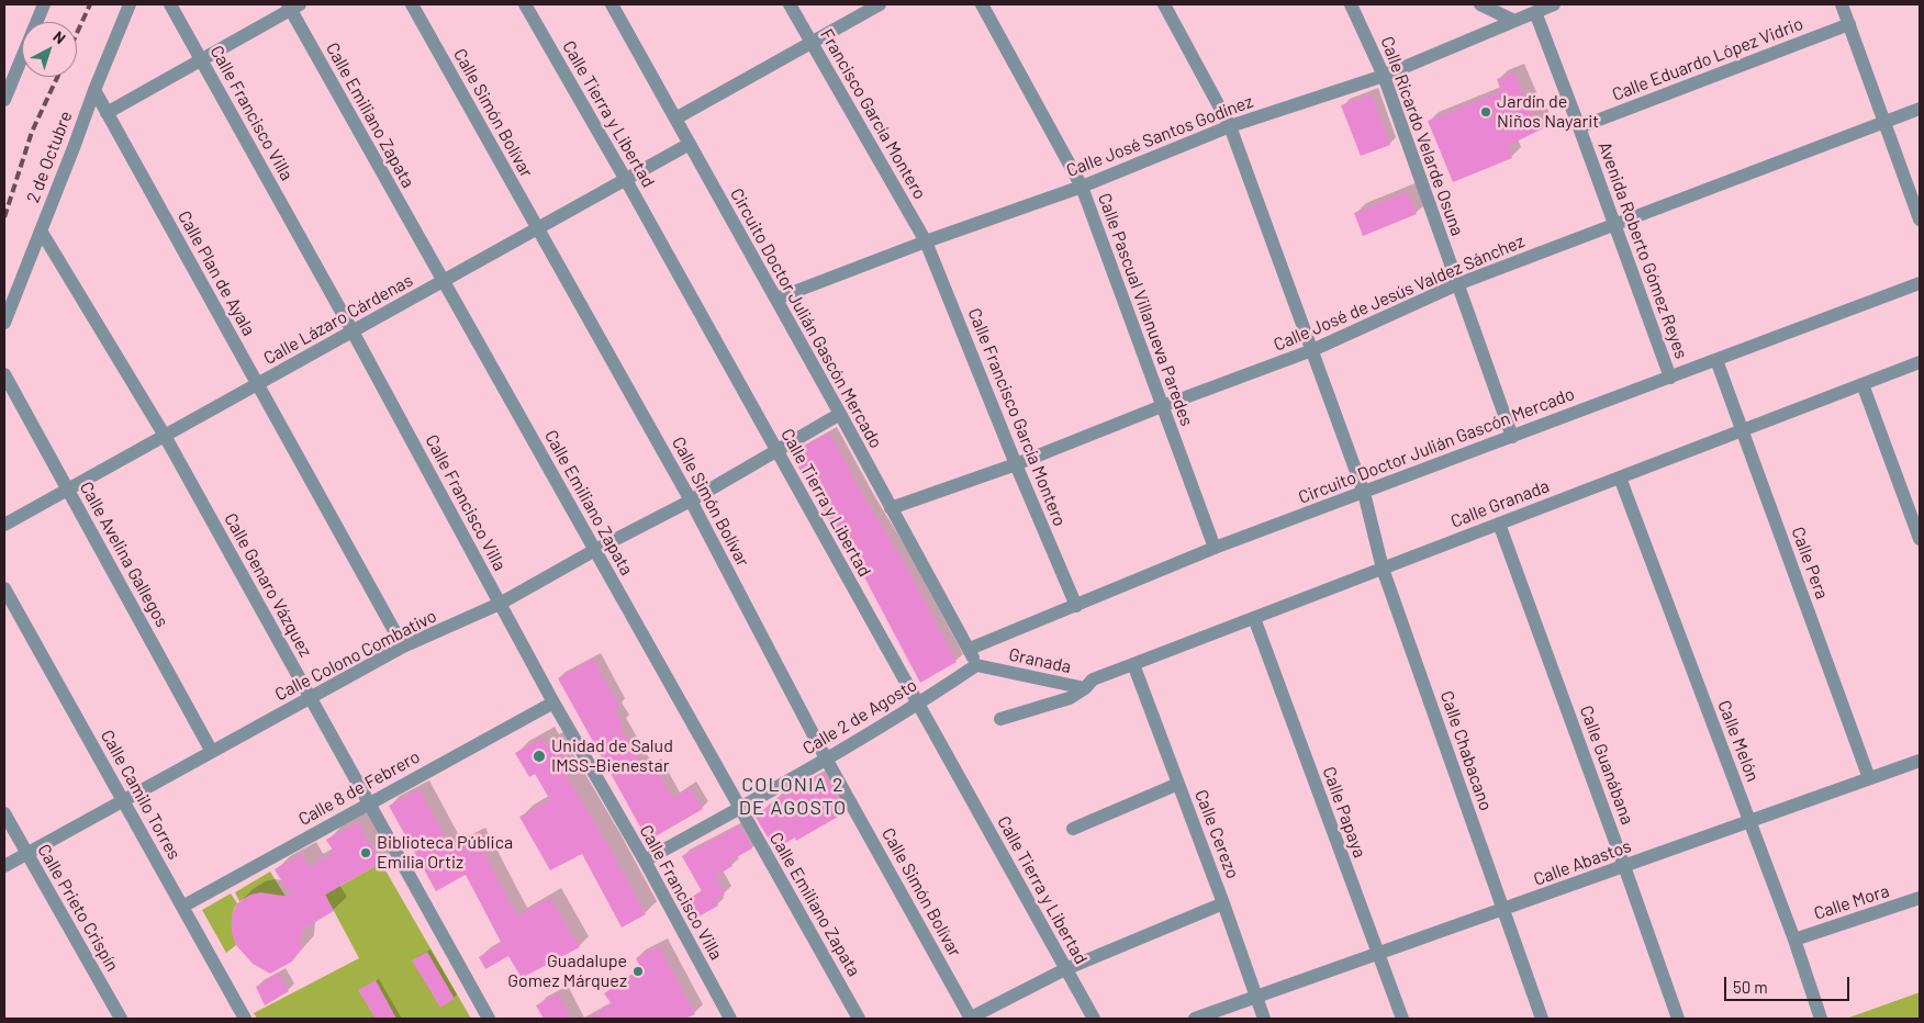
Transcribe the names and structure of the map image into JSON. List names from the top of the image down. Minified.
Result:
{"streets":{"street":["Calle Eduardo López Vidrio","Calle Francisco Villa","Calle Simón Bolívar","Calle Tierra y Libertad","Francisco García Montero","Calle Emiliano Zapata","Calle José Santos Godínez","Calle Ricardo Velarde Osuna","2 de Octubre","Avenida Roberto Gómez Reyes","Calle Plan de Ayala","Calle José de Jesús Valdez Sánchez","Calle Pascual Villanueva Paredes","Circuito Doctor Julián Gascón Mercado","Calle Lázaro Cárdenas","Calle Francisco García Montero","Calle Granada","Calle Avelina Gallegos","Calle Pera","Calle Genaro Vázquez","Calle Colono Combativo","Granada","Calle 2 de Agosto","Calle Melón","Calle Chabacano","Calle Guanábana","Calle 8 de Febrero","Calle Camilo Torres","Calle Papaya","Calle Cerezo","Calle Abastos","Calle Mora","Calle Prieto Crispín"]},"crossings":[["Calle Eduardo López Vidrio","Avenida Roberto Gómez Reyes"],["Calle Francisco Villa","Calle Lázaro Cárdenas"],["Calle Francisco Villa","Calle Colono Combativo"],["Calle Francisco Villa","Calle 2 de Agosto"],["Calle Francisco Villa","Calle 8 de Febrero"],["Calle Simón Bolívar","Calle Lázaro Cárdenas"],["Calle Simón Bolívar","Calle Colono Combativo"],["Calle Simón Bolívar","Calle 2 de Agosto"],["Calle Tierra y Libertad","Calle Lázaro Cárdenas"],["Calle Tierra y Libertad","Calle Colono Combativo"],["Calle Tierra y Libertad","Calle 2 de Agosto"],["Francisco García Montero","Calle José Santos Godínez"],["Francisco García Montero","Calle Francisco García Montero"],["Calle Emiliano Zapata","Calle Lázaro Cárdenas"],["Calle Emiliano Zapata","Calle Colono Combativo"],["Calle Emiliano Zapata","Calle 2 de Agosto"],["Calle José Santos Godínez","Calle Ricardo Velarde Osuna"],["Calle José Santos Godínez","Avenida Roberto Gómez Reyes"],["Calle José Santos Godínez","Calle Pascual Villanueva Paredes"],["Calle José Santos Godínez","Circuito Doctor Julián Gascón Mercado"],["Calle José Santos Godínez","Calle Francisco García Montero"],["Calle José Santos Godínez","Calle Chabacano"],["Calle Ricardo Velarde Osuna","Calle José de Jesús Valdez Sánchez"],["Calle Ricardo Velarde Osuna","Circuito Doctor Julián Gascón Mercado"],["2 de Octubre","Calle Plan de Ayala"],["2 de Octubre","Calle Genaro Vázquez"],["Avenida Roberto Gómez Reyes","Calle José de Jesús Valdez Sánchez"],["Avenida Roberto Gómez Reyes","Circuito Doctor Julián Gascón Mercado"],["Calle Plan de Ayala","Calle Lázaro Cárdenas"],["Calle Plan de Ayala","Calle Colono Combativo"],["Calle José de Jesús Valdez Sánchez","Calle Pascual Villanueva Paredes"],["Calle José de Jesús Valdez Sánchez","Circuito Doctor Julián Gascón Mercado"],["Calle José de Jesús Valdez Sánchez","Calle Francisco García Montero"],["Calle José de Jesús Valdez Sánchez","Calle Chabacano"],["Calle Pascual Villanueva Paredes","Circuito Doctor Julián Gascón Mercado"],["Circuito Doctor Julián Gascón Mercado","Calle Lázaro Cárdenas"],["Circuito Doctor Julián Gascón Mercado","Calle Francisco García Montero"],["Circuito Doctor Julián Gascón Mercado","Calle Pera"],["Circuito Doctor Julián Gascón Mercado","Calle Colono Combativo"],["Circuito Doctor Julián Gascón Mercado","Granada"],["Circuito Doctor Julián Gascón Mercado","Calle 2 de Agosto"],["Circuito Doctor Julián Gascón Mercado","Calle Chabacano"],["Calle Lázaro Cárdenas","Calle Avelina Gallegos"],["Calle Lázaro Cárdenas","Calle Genaro Vázquez"],["Calle Granada","Calle Pera"],["Calle Granada","Granada"],["Calle Granada","Calle Melón"],["Calle Granada","Calle Chabacano"],["Calle Granada","Calle Guanábana"],["Calle Granada","Calle Papaya"],["Calle Granada","Calle Cerezo"],["Calle Avelina Gallegos","Calle Colono Combativo"],["Calle Pera","Calle Abastos"],["Calle Genaro Vázquez","Calle Colono Combativo"],["Calle Genaro Vázquez","Calle 8 de Febrero"],["Calle Colono Combativo","Calle Camilo Torres"],["Calle Colono Combativo","Calle Prieto Crispín"],["Granada","Calle 2 de Agosto"],["Calle Melón","Calle Abastos"],["Calle Melón","Calle Mora"],["Calle Chabacano","Calle Abastos"],["Calle Guanábana","Calle Abastos"],["Calle 8 de Febrero","Calle Camilo Torres"],["Calle Papaya","Calle Abastos"],["Calle Cerezo","Calle Abastos"]],"districts":["COLONIA 2 DE AGOSTO"],"places":["Jardín de Niños Nayarit","Unidad de Salud IMSS-Bienestar","Biblioteca Pública Emilia Ortiz","Guadalupe Gomez Márquez"],"scale_bar":"50 m","north":"top right"}
